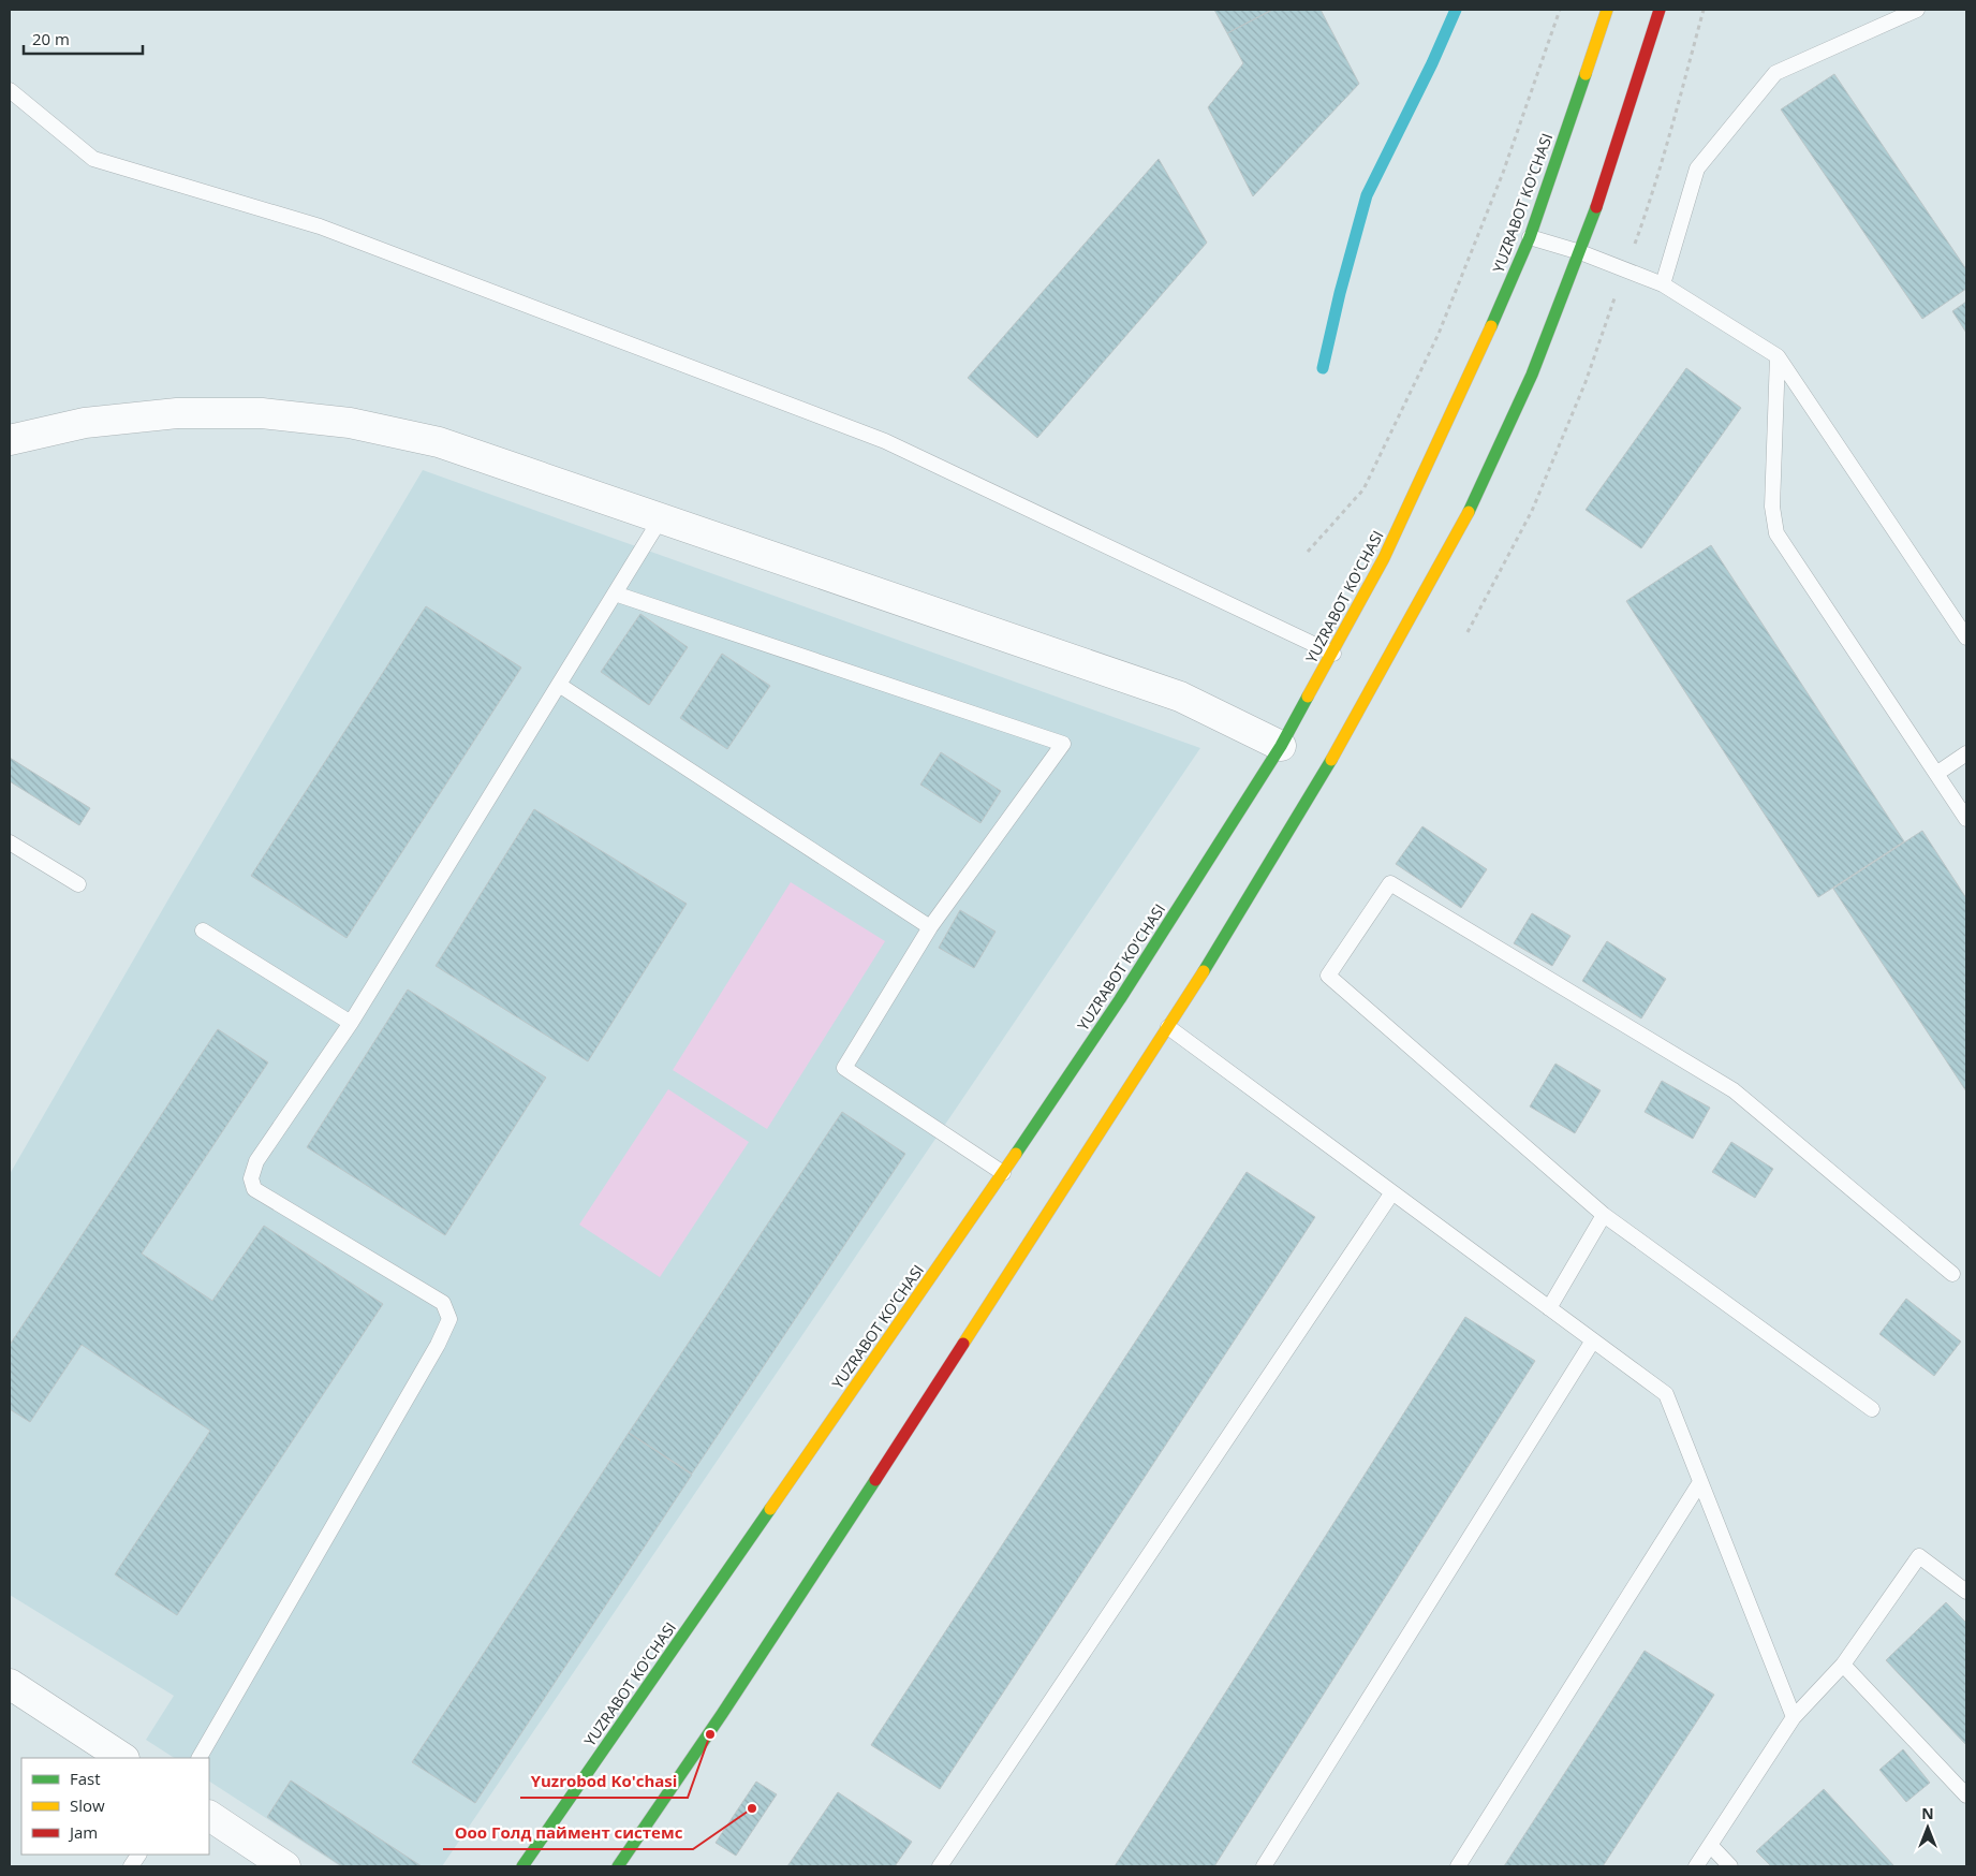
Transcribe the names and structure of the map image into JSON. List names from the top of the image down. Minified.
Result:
{"streets":{"main road":["YUZRABOT KO'CHASI"]},"places":["Yuzrobod Ko'chasi","Ооо Голд паймент системс"],"legend":["Fast","Slow","Jam"],"scale_bar":"20 m","north":"top"}
